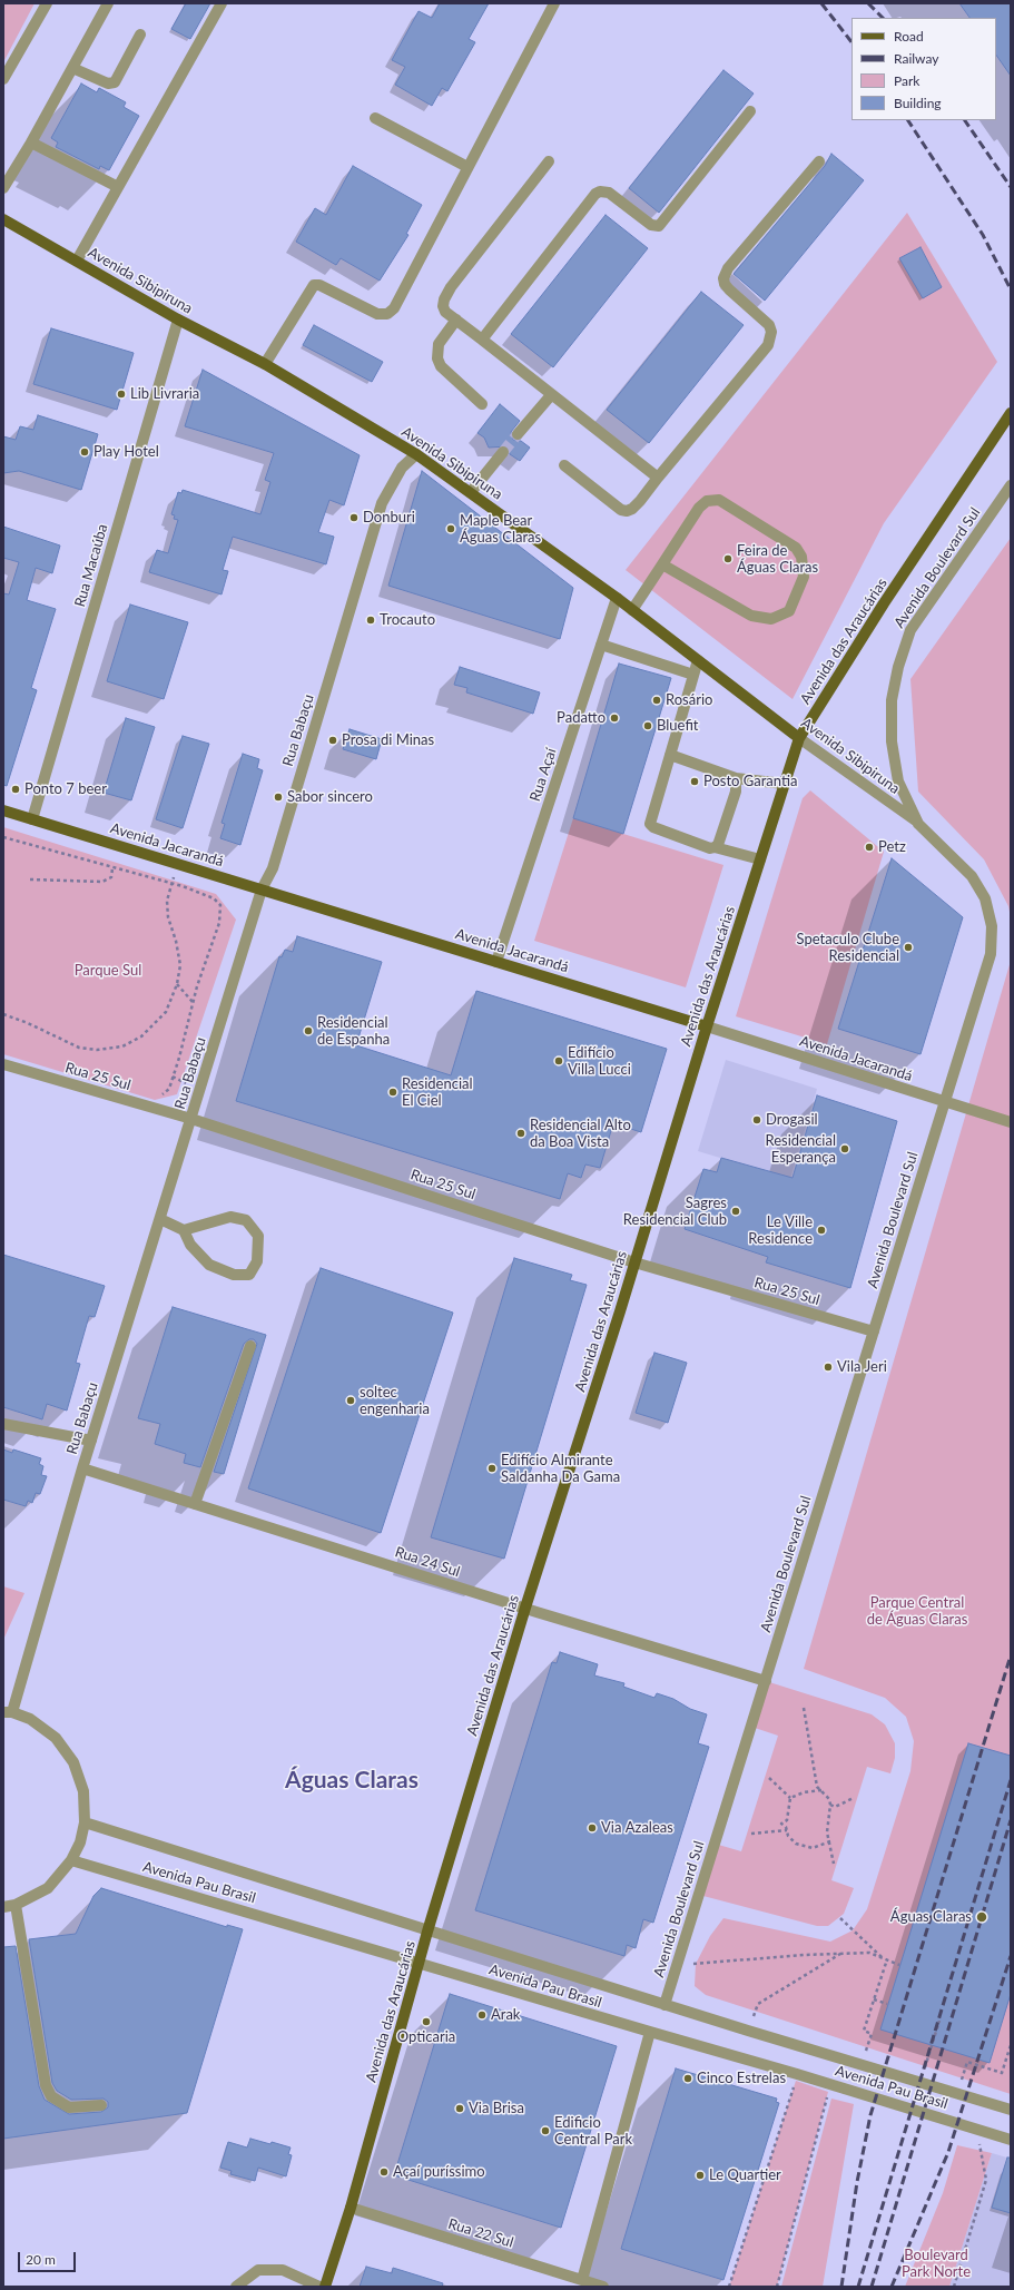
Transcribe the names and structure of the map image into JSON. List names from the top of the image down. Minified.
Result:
{"streets":{"main road":["Avenida Sibipiruna","Avenida das Araucárias","Avenida Jacarandá"],"street":["Rua Macaúba","Avenida Boulevard Sul","Rua Babaçu","Rua Açaí","Rua 25 Sul","Rua 24 Sul","Avenida Pau Brasil","Rua 22 Sul"]},"crossings":[["Avenida Sibipiruna","Rua Macaúba"],["Avenida Sibipiruna","Avenida Boulevard Sul"],["Avenida Sibipiruna","Avenida das Araucárias"],["Avenida Sibipiruna","Rua Babaçu"],["Avenida Sibipiruna","Rua Açaí"],["Rua Macaúba","Avenida Jacarandá"],["Avenida Boulevard Sul","Avenida Jacarandá"],["Avenida Boulevard Sul","Rua 25 Sul"],["Avenida Boulevard Sul","Rua 24 Sul"],["Avenida Boulevard Sul","Avenida Pau Brasil"],["Avenida das Araucárias","Avenida Jacarandá"],["Avenida das Araucárias","Rua 25 Sul"],["Avenida das Araucárias","Rua 24 Sul"],["Avenida das Araucárias","Avenida Pau Brasil"],["Avenida das Araucárias","Rua 22 Sul"],["Rua Babaçu","Avenida Jacarandá"],["Rua Babaçu","Rua 25 Sul"],["Rua Babaçu","Rua 24 Sul"],["Rua Açaí","Avenida Jacarandá"]],"districts":["Águas Claras"],"parks":["Parque Sul","Parque Central de Águas Claras","Boulevard Park Norte"],"places":["Lib Livraria","Play Hotel","Donburi","Maple Bear Águas Claras","Feira de Águas Claras","Trocauto","Rosário","Padatto","Bluefit","Prosa di Minas","Posto Garantia","Ponto 7 beer","Sabor sincero","Petz","Spetaculo Clube Residencial","Residencial de Espanha","Edifício Villa Lucci","Residencial El Ciel","Drogasil","Residencial Alto da Boa Vista","Residencial Esperança","Sagres Residencial Club","Le Ville Residence","Vila Jeri","soltec engenharia","Edifício Almirante Saldanha Da Gama","Via Azaleas","Águas Claras","Arak","Opticaria","Cinco Estrelas","Via Brisa","Edificio Central Park","Açaí puríssimo","Le Quartier"],"legend":["Road","Railway","Park","Building"],"scale_bar":"20 m"}
